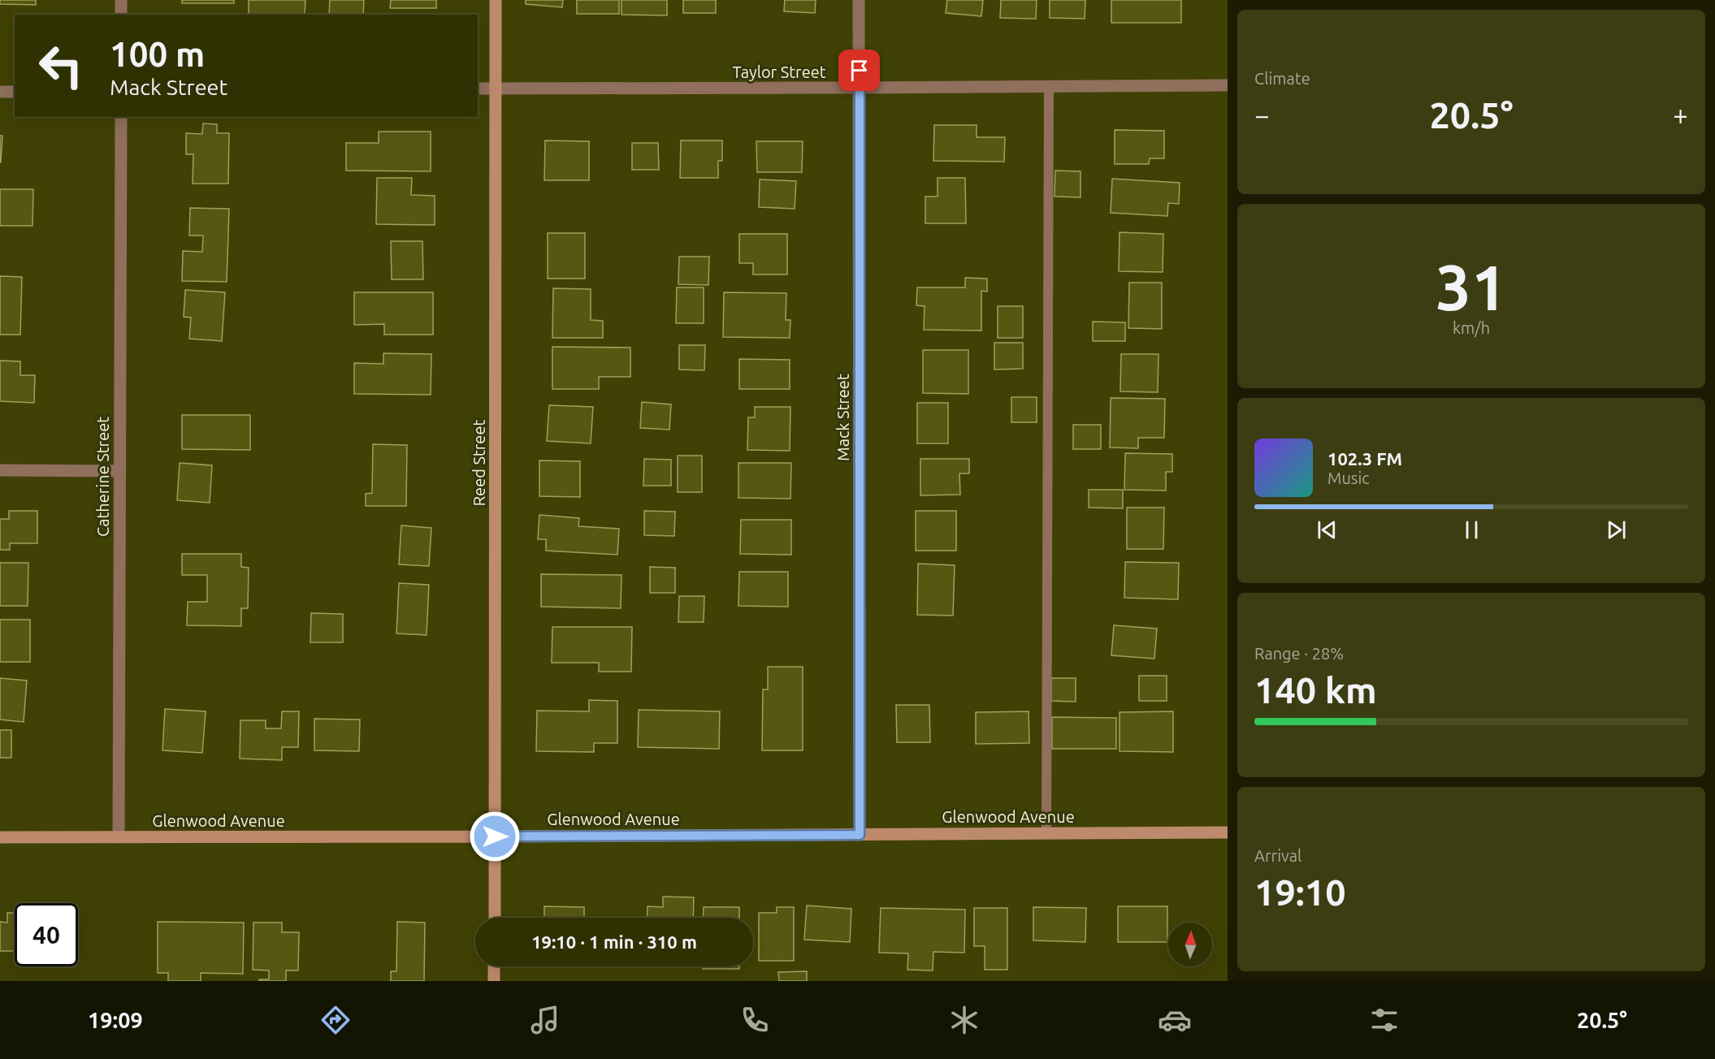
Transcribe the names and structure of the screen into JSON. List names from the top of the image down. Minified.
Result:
{"streets":{"street":["Taylor Street","Mack Street","Reed Street","Catherine Street","Glenwood Avenue"]},"crossings":[["Taylor Street","Mack Street"],["Taylor Street","Reed Street"],["Mack Street","Glenwood Avenue"],["Reed Street","Glenwood Avenue"],["Catherine Street","Glenwood Avenue"]],"north":"top","page":{"tile":["Climate",["31","km/h"],["Range · 28%","140 km"],["Arrival","19:10"]],"turn":["100 m","Mack Street"],"heat":["−","20.5°","+"],"song":["102.3 FM","Music"],"limit":"40","trip":"19:10 · 1 min · 310 m","tabs":["19:09","20.5°"]}}
